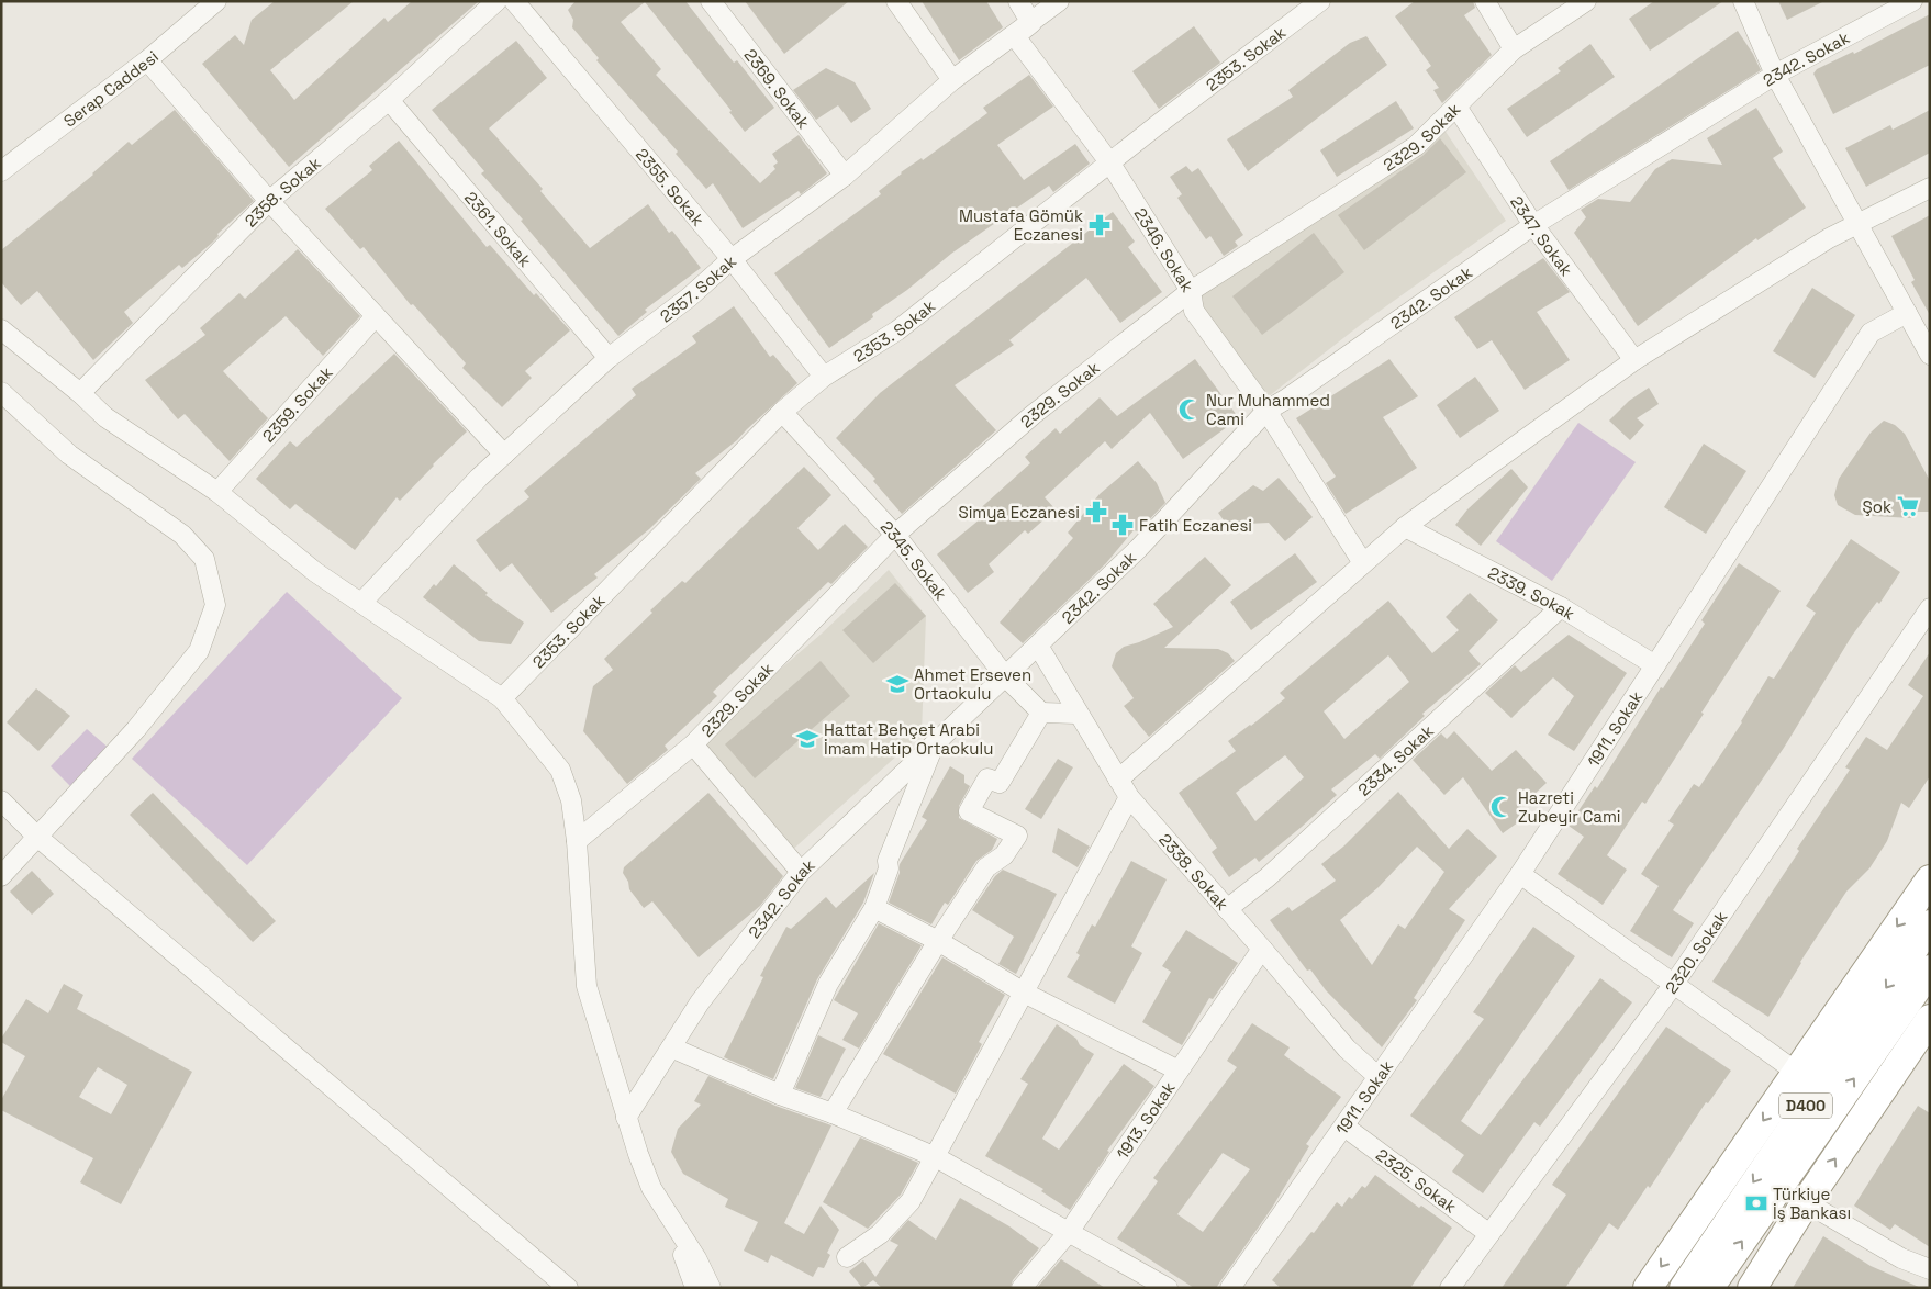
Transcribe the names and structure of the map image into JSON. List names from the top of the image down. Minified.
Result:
{"streets":{"highway":["D400"],"street":["2353. Sokak","2342. Sokak","Serap Caddesi","2369. Sokak","2329. Sokak","2355. Sokak","2358. Sokak","2361. Sokak","2347. Sokak","2346. Sokak","2357. Sokak","2359. Sokak","2345. Sokak","2339. Sokak","1911. Sokak","2334. Sokak","2338. Sokak","2320. Sokak","1913. Sokak","2325. Sokak"]},"crossings":[["2353. Sokak","2355. Sokak"],["2353. Sokak","2346. Sokak"],["2353. Sokak","2345. Sokak"],["2342. Sokak","2347. Sokak"],["2342. Sokak","2346. Sokak"],["2342. Sokak","2345. Sokak"],["2342. Sokak","2338. Sokak"],["2369. Sokak","2357. Sokak"],["2329. Sokak","2347. Sokak"],["2329. Sokak","2346. Sokak"],["2329. Sokak","2345. Sokak"],["2355. Sokak","2357. Sokak"],["2358. Sokak","2361. Sokak"],["2361. Sokak","2357. Sokak"],["2346. Sokak","2357. Sokak"],["2339. Sokak","1911. Sokak"],["2339. Sokak","2334. Sokak"],["1911. Sokak","2338. Sokak"],["1911. Sokak","2325. Sokak"],["2334. Sokak","2338. Sokak"],["2338. Sokak","1913. Sokak"],["2320. Sokak","2325. Sokak"]],"places":{"pharmacy":["Mustafa Gömük Eczanesi","Simya Eczanesi","Fatih Eczanesi"],"mosque":["Nur Muhammed Cami","Hazreti Zubeyir Cami"],"supermarket":["Şok"],"school or university":["Ahmet Erseven Ortaokulu","Hattat Behçet Arabi İmam Hatip Ortaokulu"],"bank":["Türkiye İş Bankası"]}}
